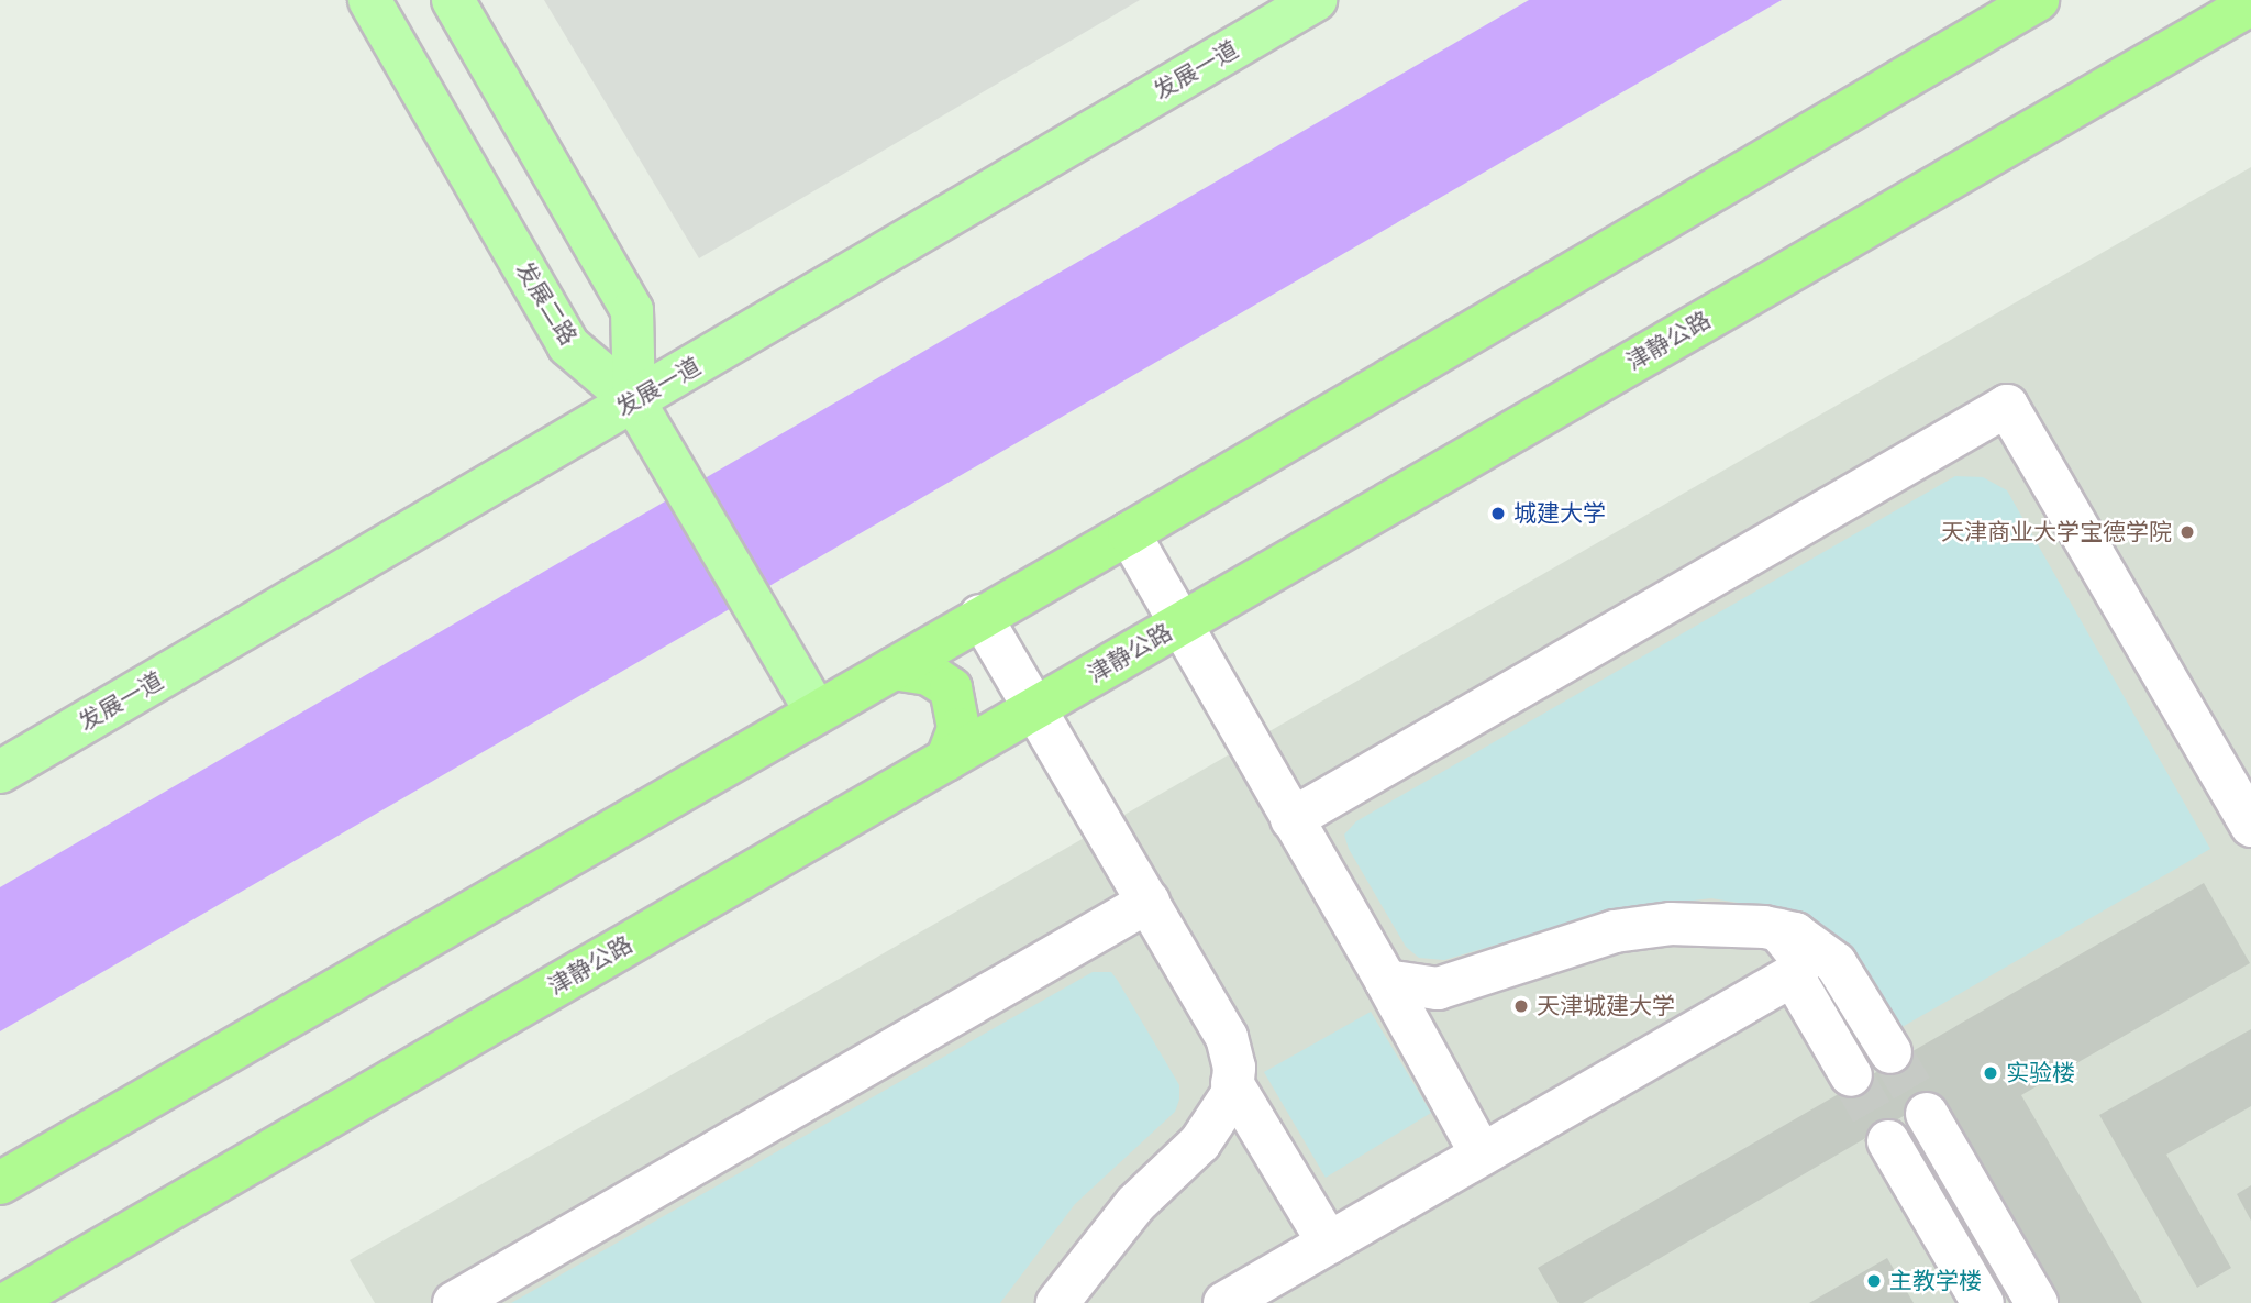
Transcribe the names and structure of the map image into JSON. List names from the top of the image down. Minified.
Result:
{"streets":{"highway":["津静公路"],"main road":["发展一道","发展二路"]},"crossings":[["发展一道","发展二路"]],"places":["城建大学","天津商业大学宝德学院","天津城建大学","实验楼","主教学楼"]}
